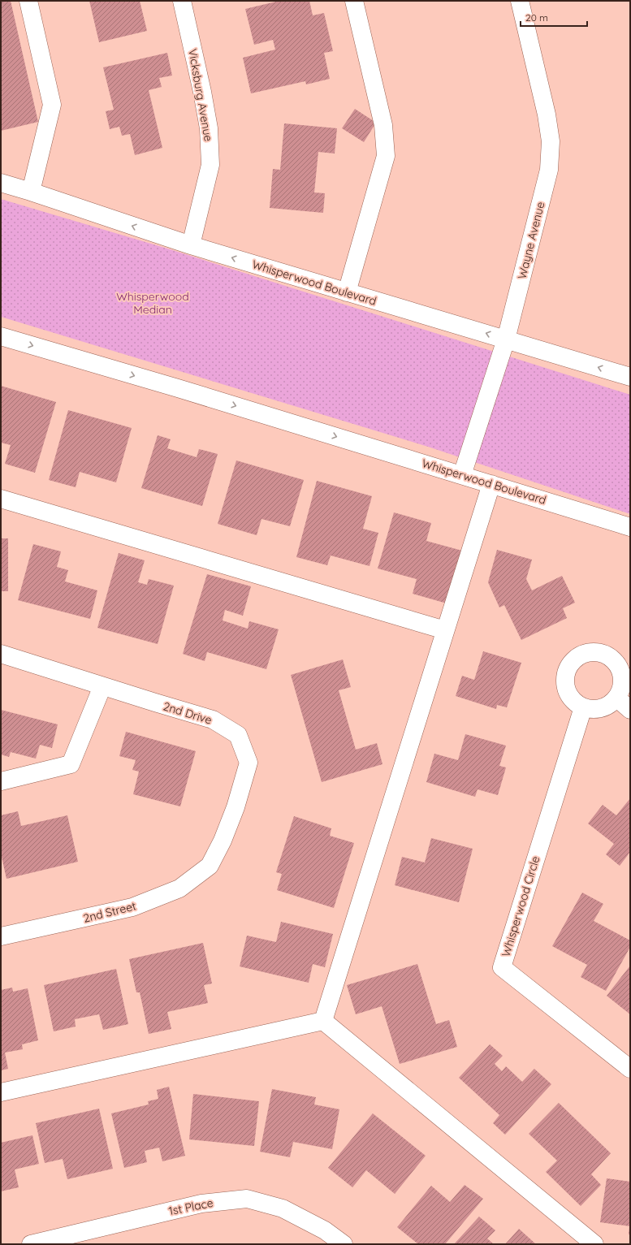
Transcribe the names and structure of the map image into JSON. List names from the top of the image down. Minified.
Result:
{"streets":{"street":["Vicksburg Avenue","Wayne Avenue","Whisperwood Boulevard","2nd Drive","Whisperwood Circle","2nd Street","1st Place"]},"crossings":[["Vicksburg Avenue","Whisperwood Boulevard"],["Wayne Avenue","Whisperwood Boulevard"],["2nd Drive","2nd Street"]],"parks":["Whisperwood Median"],"scale_bar":"20 m"}
